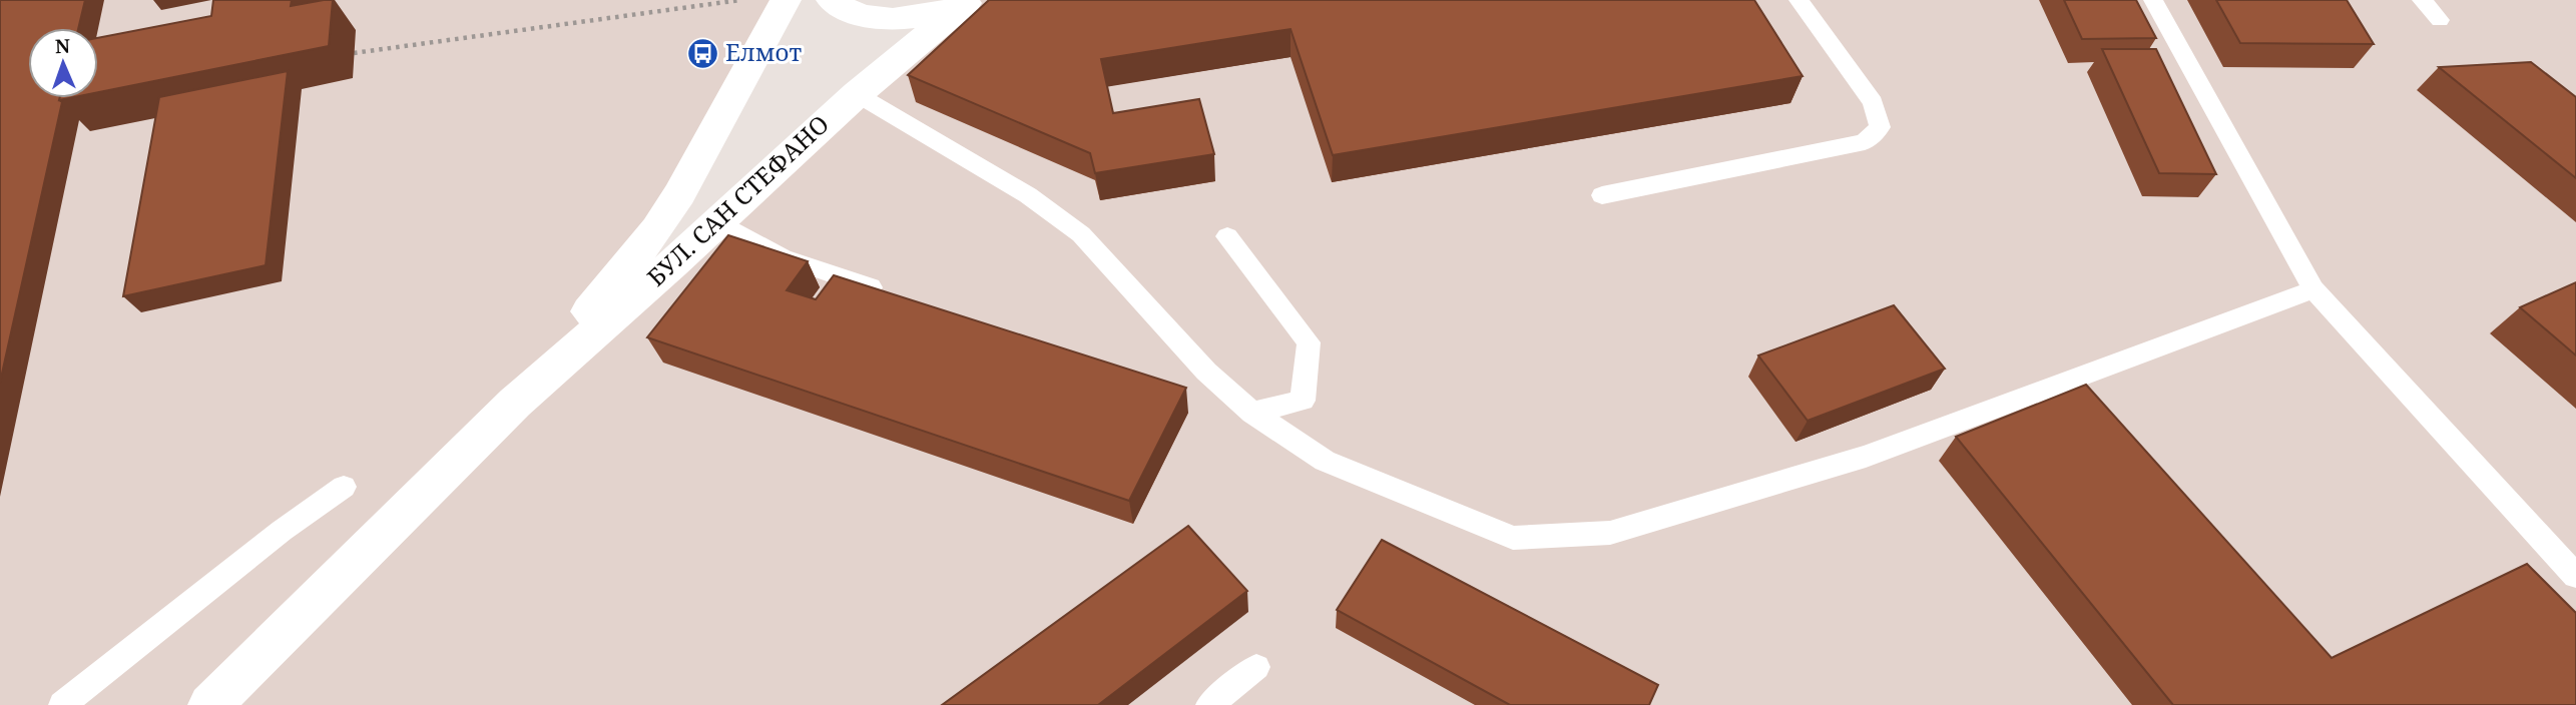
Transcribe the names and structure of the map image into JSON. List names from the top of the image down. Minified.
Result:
{"streets":{"main road":["БУЛ. САН СТЕФАНО"]},"places":{"bus stop":["Елмот"]},"north":"top"}
